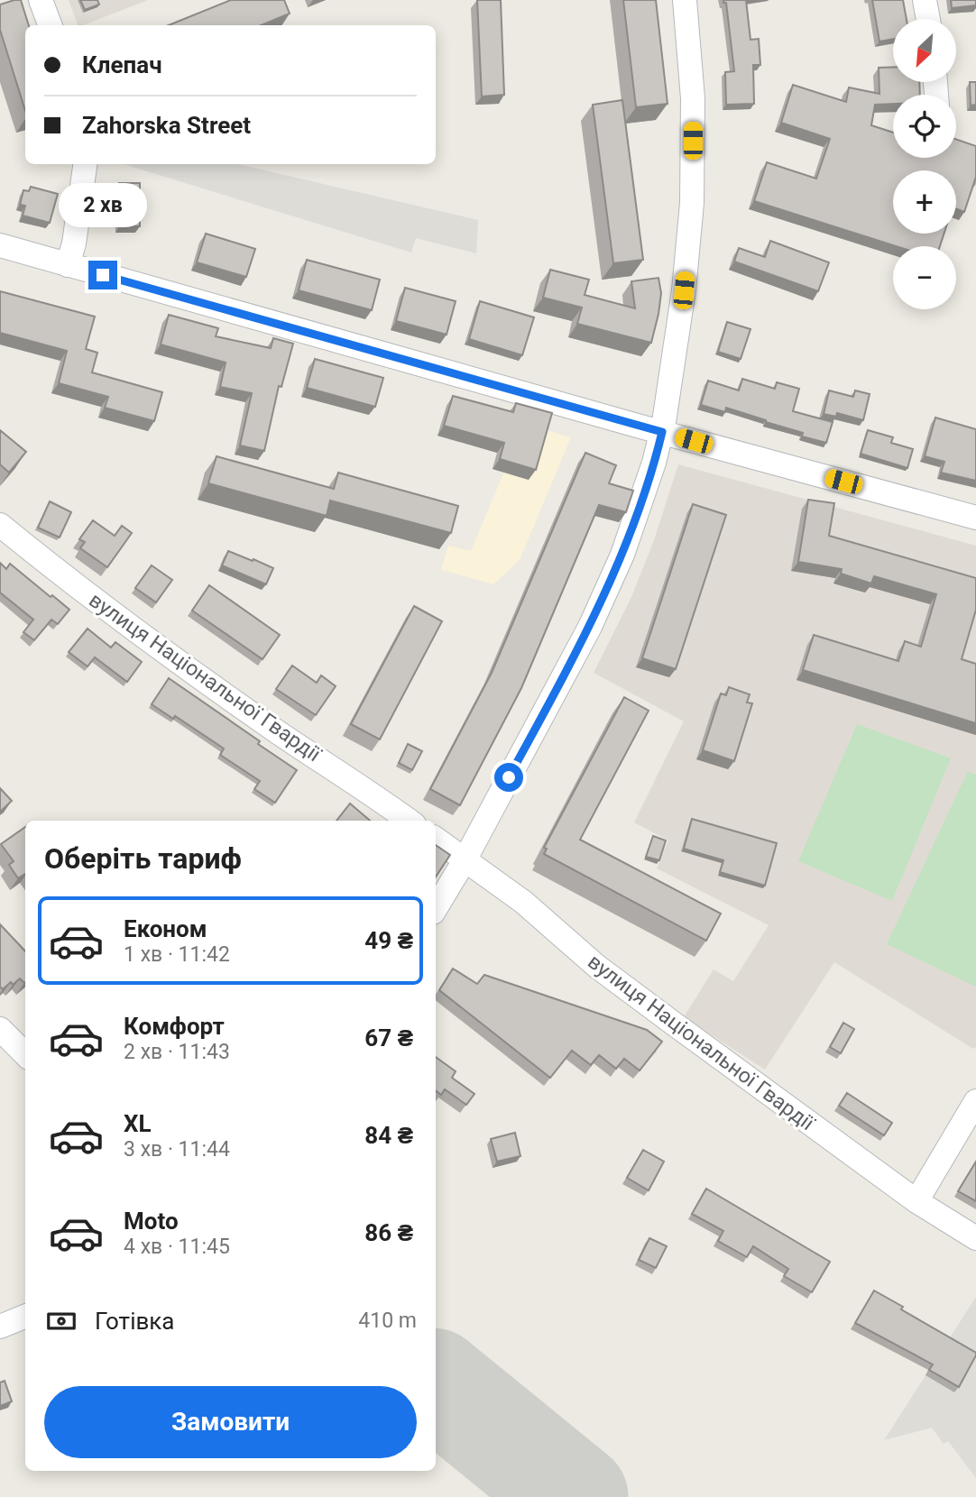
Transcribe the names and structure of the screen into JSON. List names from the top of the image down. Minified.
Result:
{"streets":{"street":["вулиця Національної Гвардії"]},"north":"bottom left","page":{"map_buttons":["+","−"],"banner":["Клепач","Zahorska Street"],"bubble":"2 хв","heading":"Оберіть тариф","list":[{"name":"Економ","note":"1 хв · 11:42","value":"49 ₴"},{"name":"Комфорт","note":"2 хв · 11:43","value":"67 ₴"},{"name":"XL","note":"3 хв · 11:44","value":"84 ₴"},{"name":"Moto","note":"4 хв · 11:45","value":"86 ₴"}],"pay":["Готівка","410 m"],"buttons":"Замовити"}}
